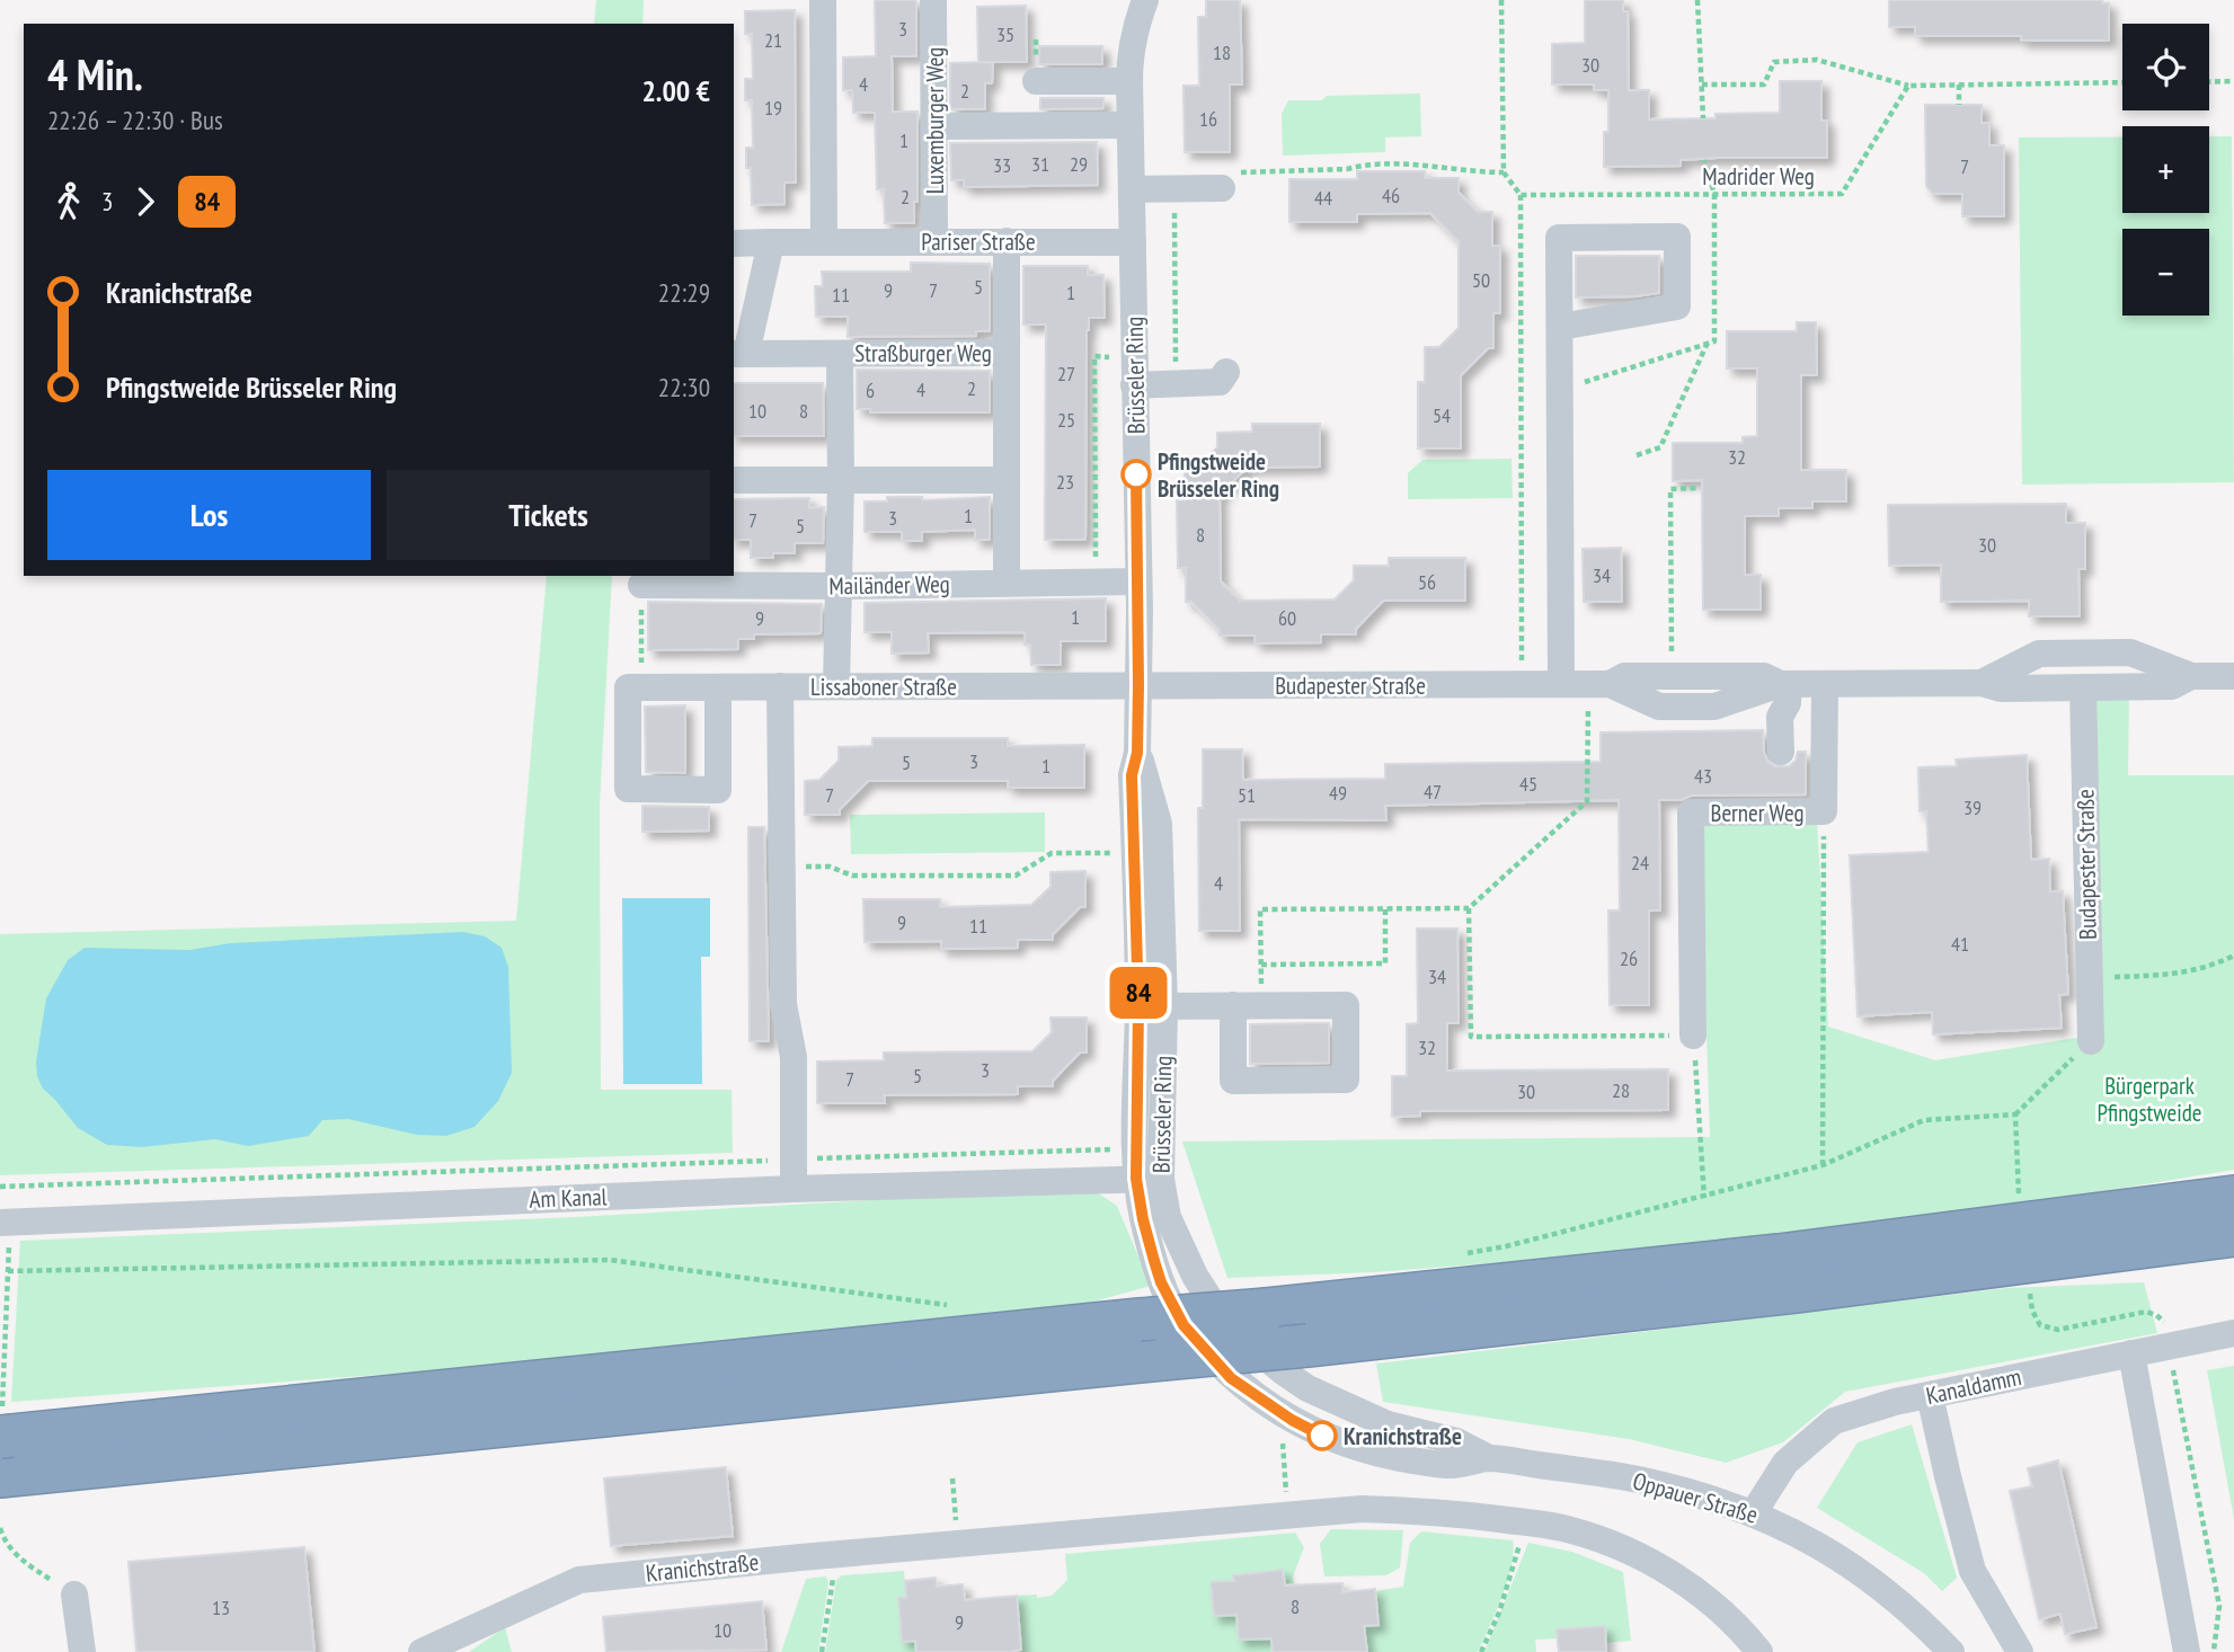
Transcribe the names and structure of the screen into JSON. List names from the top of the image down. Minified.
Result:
{"streets":{"street":["Luxemburger Weg","Pariser Straße","Straßburger Weg","Brüsseler Ring","Mailänder Weg","Budapester Straße","Lissaboner Straße","Berner Weg","Am Kanal","Kanaldamm","Oppauer Straße","Kranichstraße"],"path":["Madrider Weg"]},"crossings":[["Luxemburger Weg","Pariser Straße"],["Pariser Straße","Straßburger Weg"],["Pariser Straße","Brüsseler Ring"],["Straßburger Weg","Mailänder Weg"],["Straßburger Weg","Lissaboner Straße"],["Brüsseler Ring","Mailänder Weg"],["Brüsseler Ring","Budapester Straße"],["Brüsseler Ring","Lissaboner Straße"],["Brüsseler Ring","Am Kanal"],["Brüsseler Ring","Oppauer Straße"],["Budapester Straße","Lissaboner Straße"],["Budapester Straße","Berner Weg"],["Kanaldamm","Oppauer Straße"]],"parks":["Bürgerpark Pfingstweide"],"places":["Pfingstweide Brüsseler Ring","Kranichstraße"],"lines":["bus line 84"],"house_numbers":["3","35","21","18","30","4","2","19","16","1","31","29","33","7","46","2","44","50","5","9","7","1","11","27","2","4","6","10","8","54","25","32","23","1","3","7","5","8","30","34","56","1","9","60","3","5","1","43","45","47","49","7","51","39","24","4","9","11","41","26","34","32","3","5","7","28","30","8","13","9","10"],"page":{"on_map":"84","map_buttons":["+","−"],"heading":["4 Min.","22:26 – 22:30 · Bus","2.00 €"],"legs":["3","84"],"list":[{"name":"Kranichstraße","value":"22:29"},{"name":"Pfingstweide Brüsseler Ring","value":"22:30"}],"buttons":["Los","Tickets"]}}
